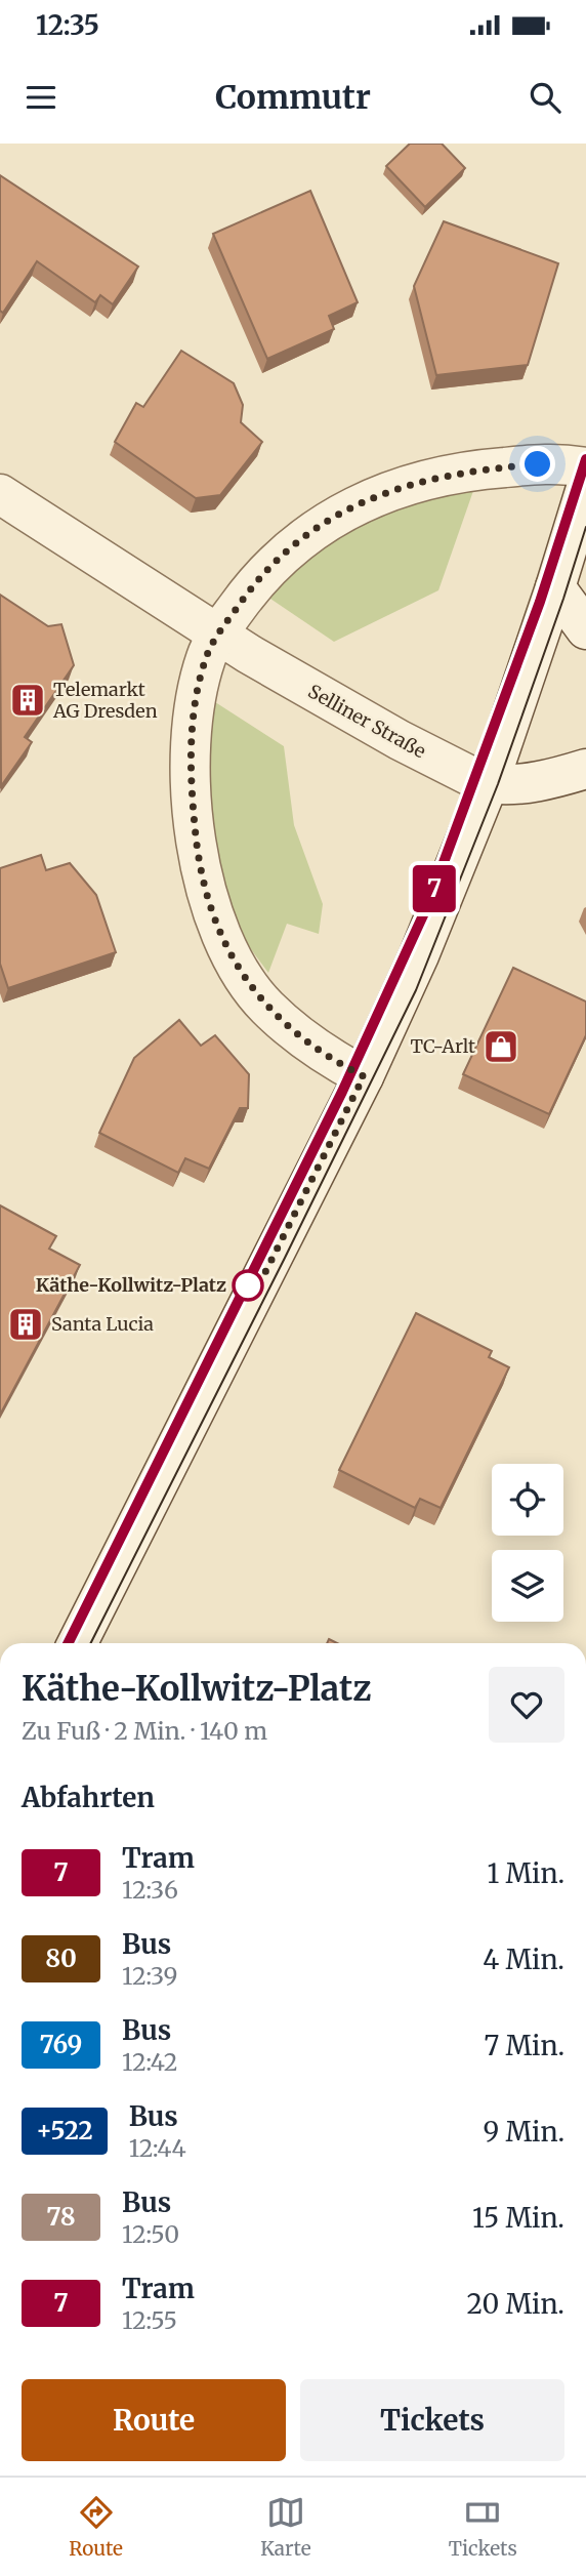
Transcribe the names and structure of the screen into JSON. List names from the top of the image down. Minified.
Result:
{"streets":{"street":["Selliner Straße"]},"places":{"building":["Telemarkt AG Dresden","Santa Lucia"],"shop":["TC-Arlt"],"other":["Käthe-Kollwitz-Platz"]},"lines":["tram line 7"],"page":{"status":"12:35","header":"Commutr","on_map":"7","heading":[["Käthe-Kollwitz-Platz","Zu Fuß · 2 Min. · 140 m"],"Abfahrten"],"list":[{"mark":"7","name":"Tram","note":"12:36","value":"1 Min."},{"mark":"80","name":"Bus","note":"12:39","value":"4 Min."},{"mark":"769","name":"Bus","note":"12:42","value":"7 Min."},{"mark":"+522","name":"Bus","note":"12:44","value":"9 Min."},{"mark":"78","name":"Bus","note":"12:50","value":"15 Min."},{"mark":"7","name":"Tram","note":"12:55","value":"20 Min."}],"buttons":["Route","Tickets"],"tabs":["Route","Karte","Tickets"]}}
